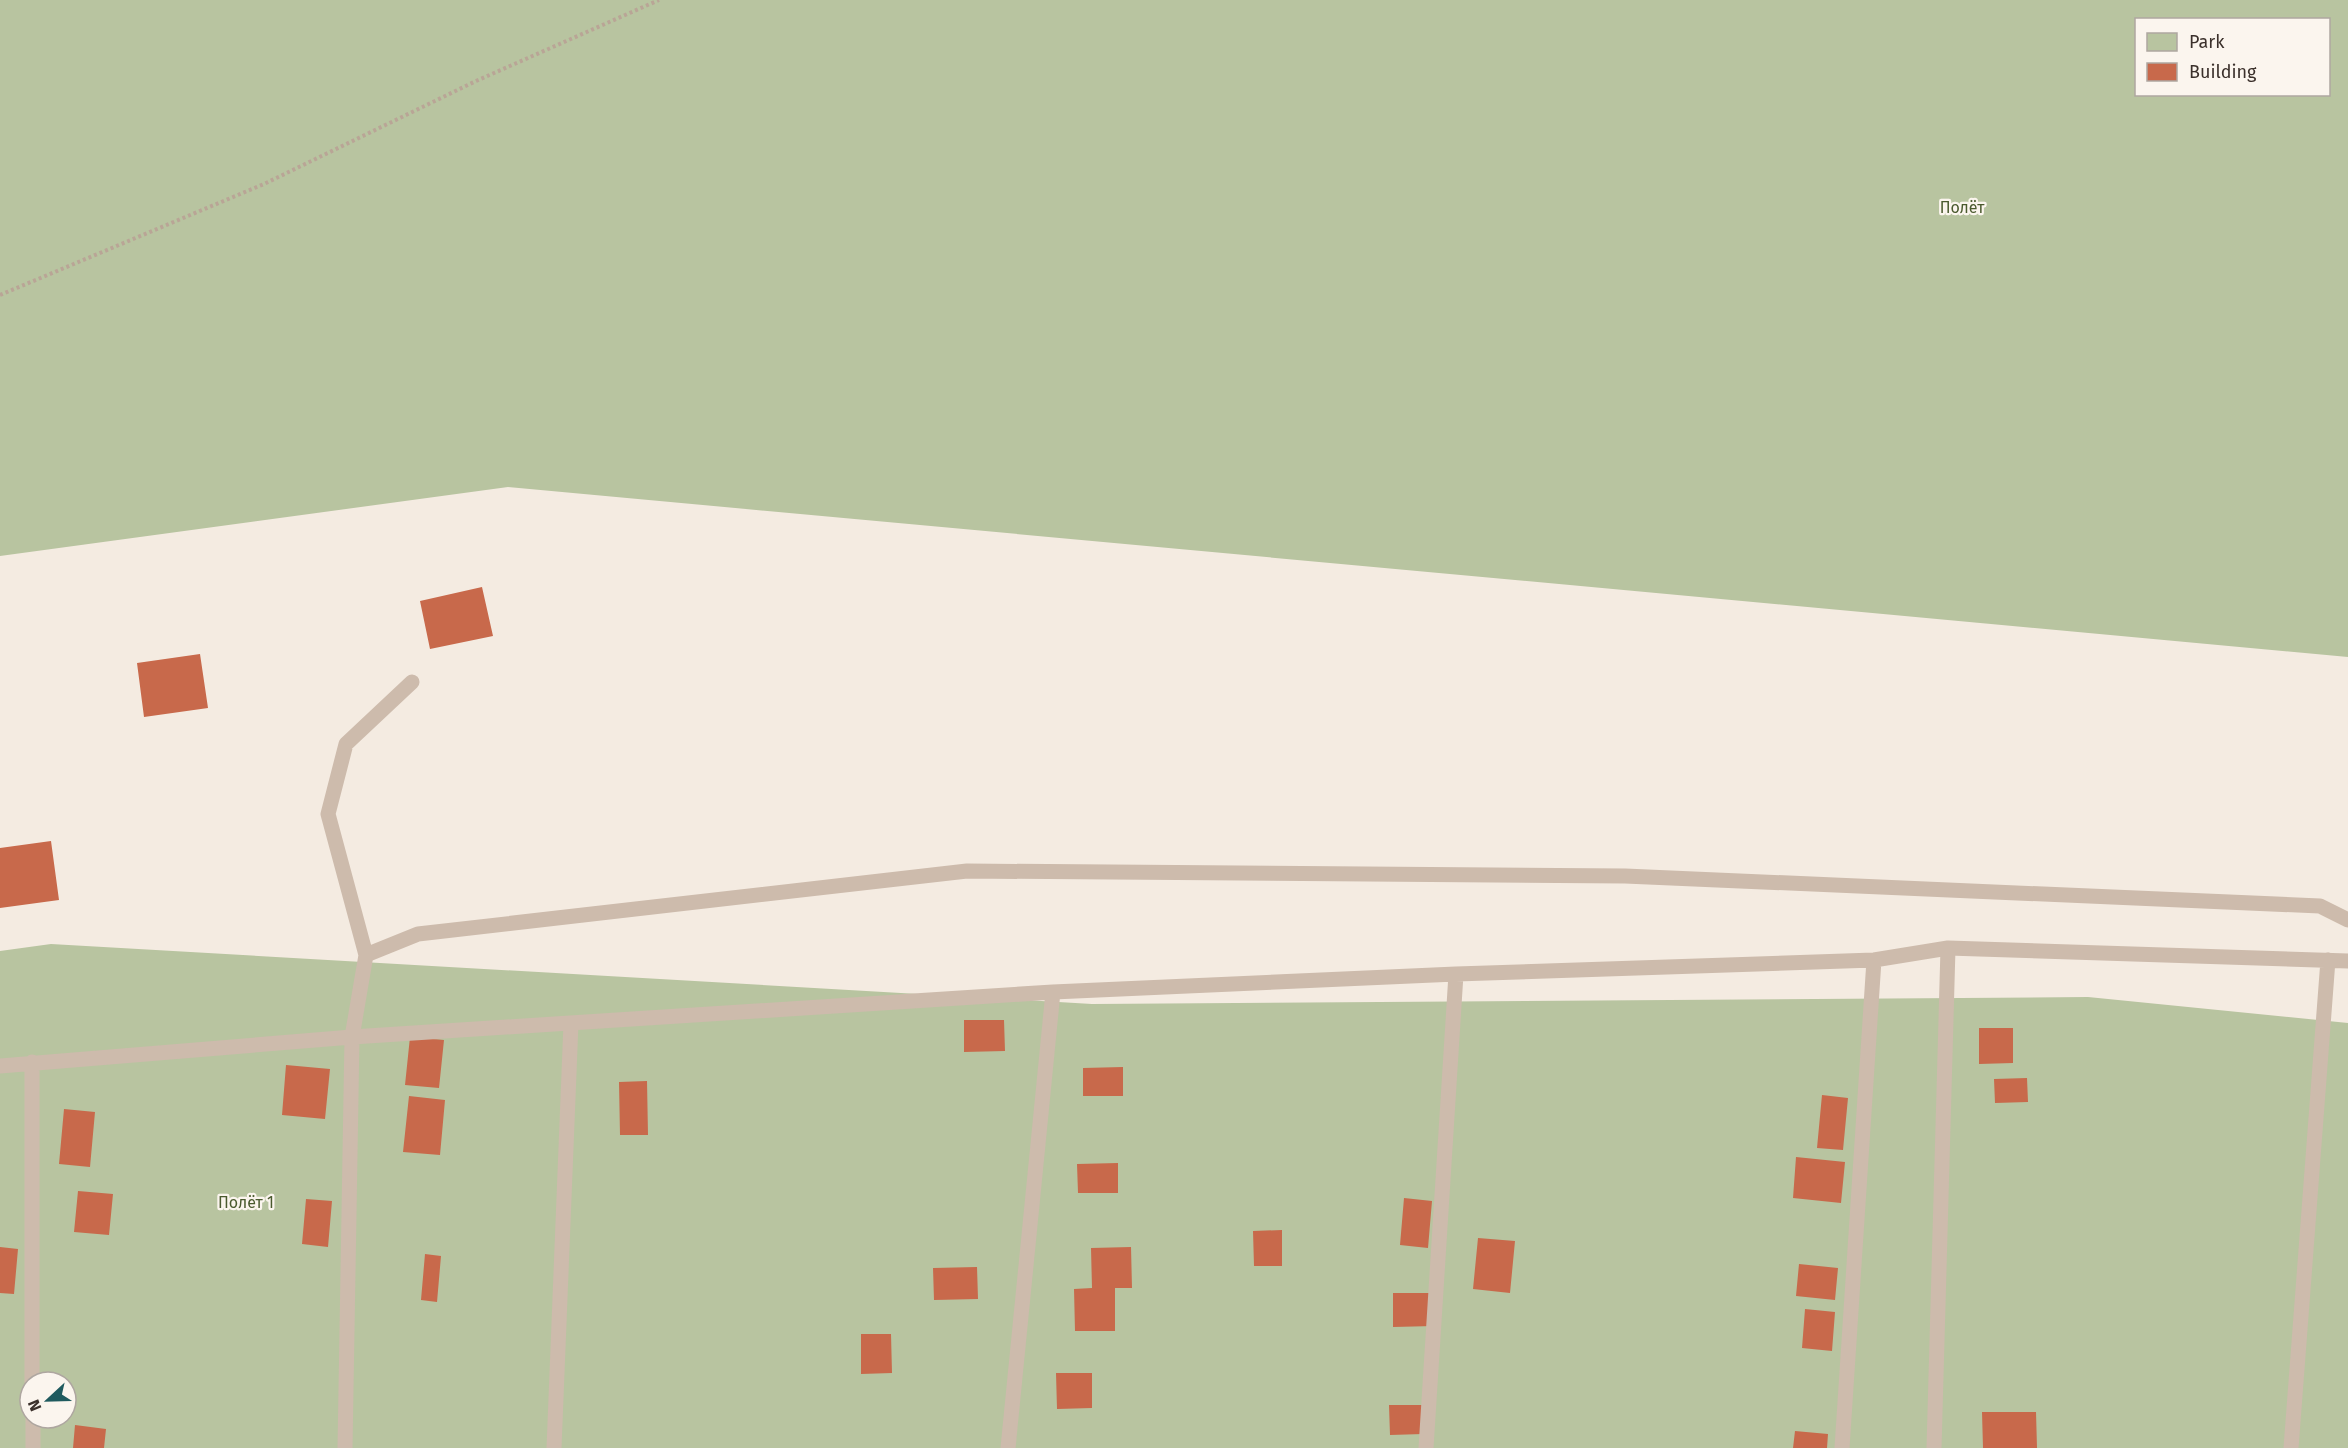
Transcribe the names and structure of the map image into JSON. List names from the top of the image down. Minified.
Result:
{"parks":["Полёт","Полёт 1"],"legend":["Park","Building"],"north":"left"}
